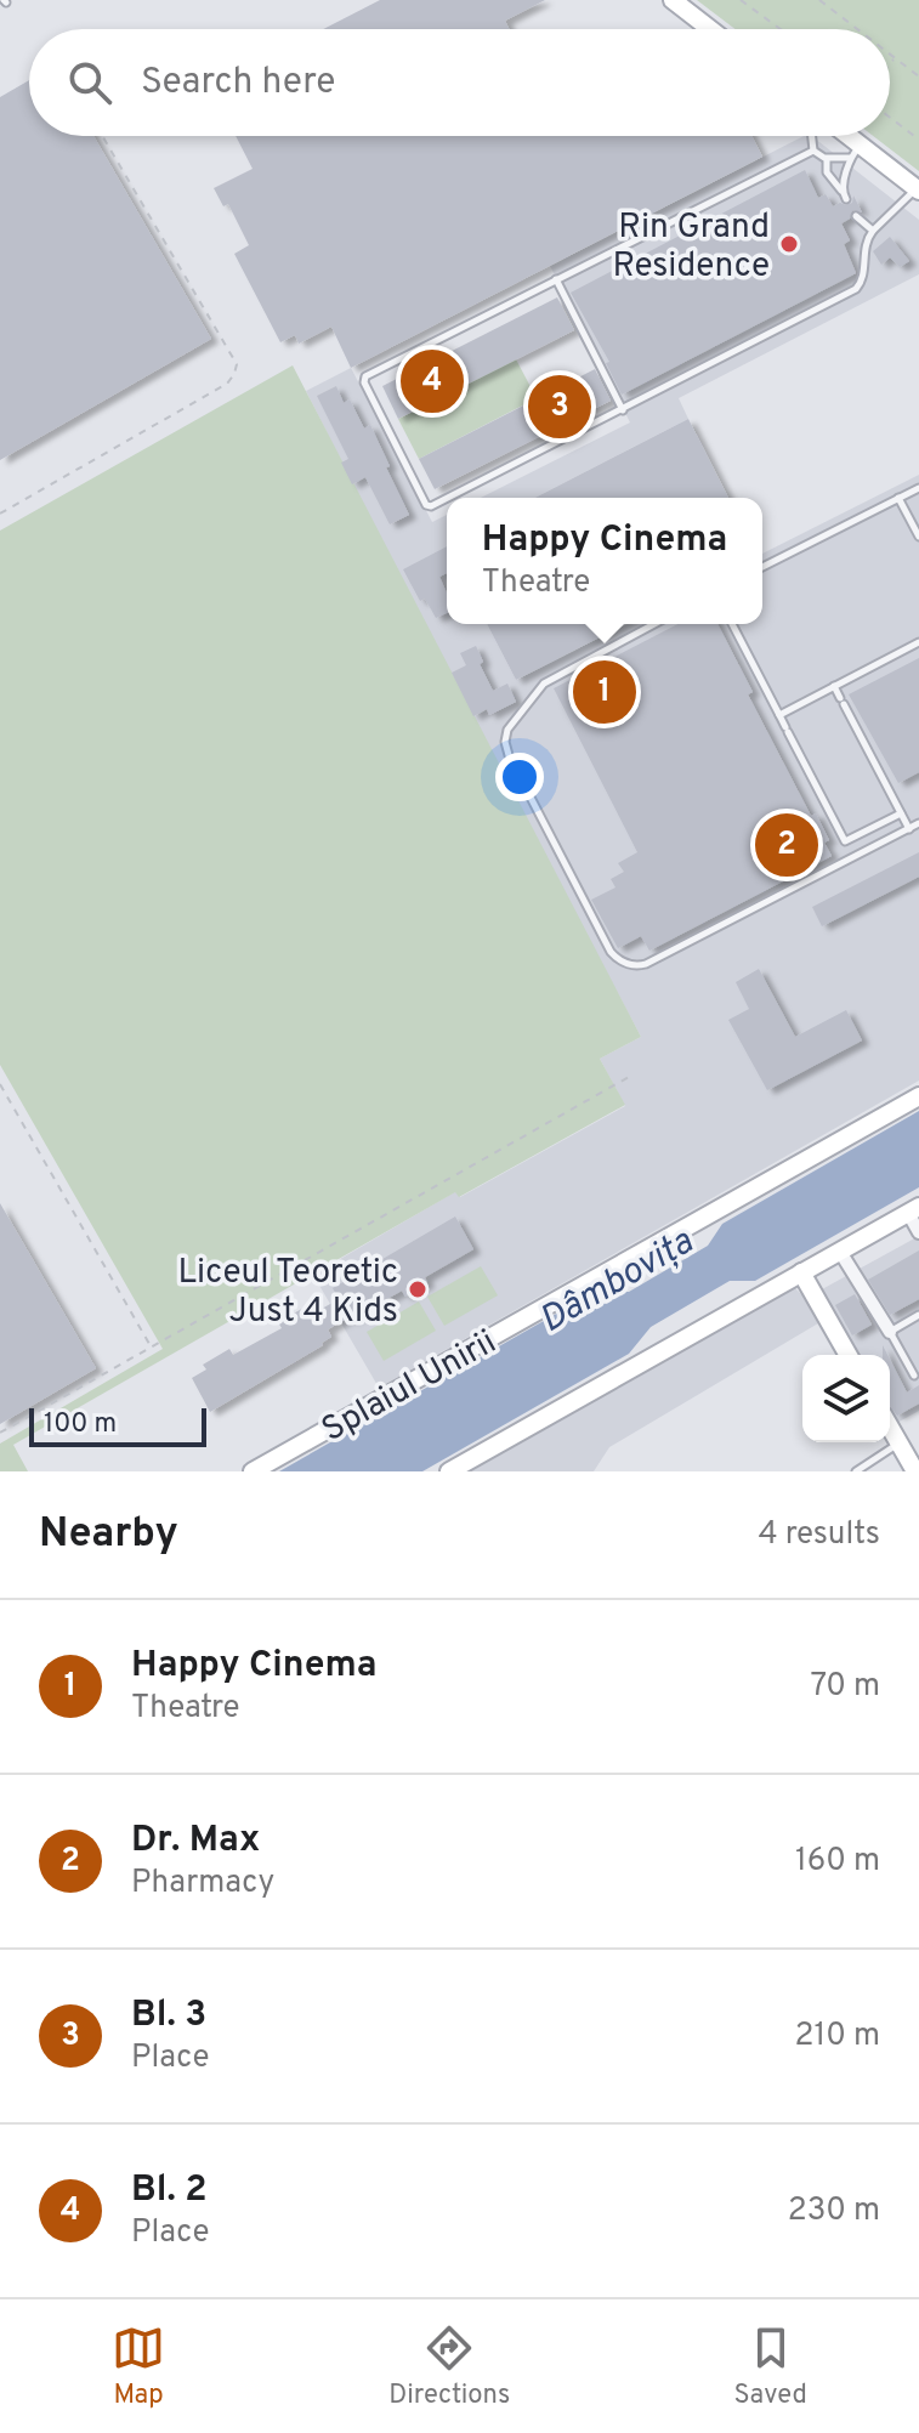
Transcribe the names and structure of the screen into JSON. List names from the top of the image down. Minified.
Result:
{"streets":{"main road":["Splaiul Unirii"]},"water":["Dâmbovița"],"places":["Rin Grand Residence","Liceul Teoretic Just 4 Kids"],"scale_bar":"100 m","page":{"search":"Search here","pins":["4","3","1","2"],"popup":["Happy Cinema","Theatre"],"scale":"100 m","heading":["Nearby","4 results"],"list":[{"mark":"1","name":"Happy Cinema","note":"Theatre","value":"70 m"},{"mark":"2","name":"Dr. Max","note":"Pharmacy","value":"160 m"},{"mark":"3","name":"Bl. 3","note":"Place","value":"210 m"},{"mark":"4","name":"Bl. 2","note":"Place","value":"230 m"}],"nav":["Map","Directions","Saved"]}}
